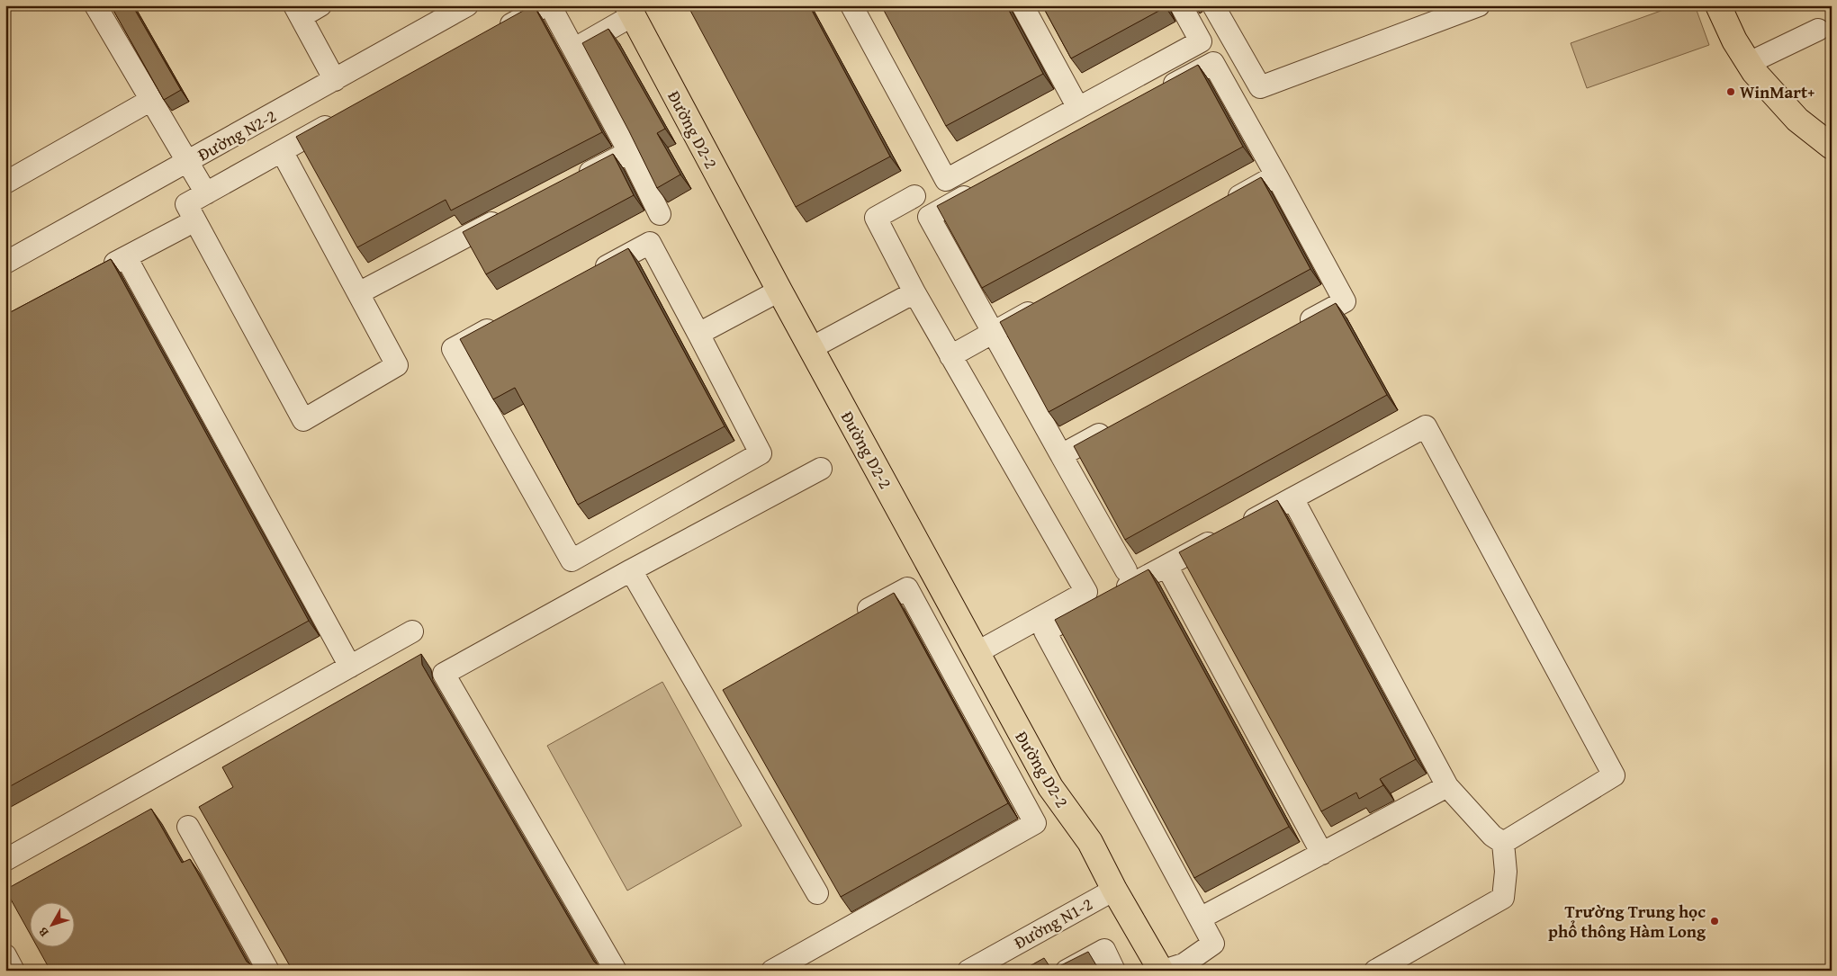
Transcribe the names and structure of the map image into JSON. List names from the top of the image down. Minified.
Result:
{"streets":{"main road":["Đường D2-2"],"street":["Đường N2-2","Đường N1-2"]},"crossings":[["Đường D2-2","Đường N1-2"]],"places":["WinMart+","Trường Trung học phổ thông Hàm Long"],"north":"bottom left"}
